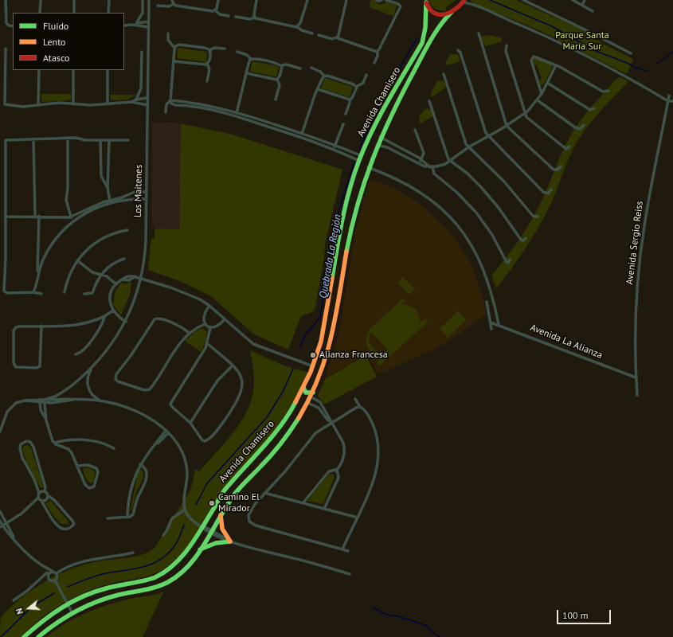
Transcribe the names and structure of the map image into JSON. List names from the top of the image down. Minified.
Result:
{"streets":{"street":["Avenida Chamisero","Los Maitenes","Avenida Sergio Reiss","Avenida La Alianza"]},"crossings":[["Avenida Sergio Reiss","Avenida La Alianza"]],"water":["Quebrada La Región"],"parks":["Parque Santa María Sur"],"places":["Alianza Francesa","Camino El Mirador"],"legend":["Fluido","Lento","Atasco"],"scale_bar":"100 m","north":"left"}
